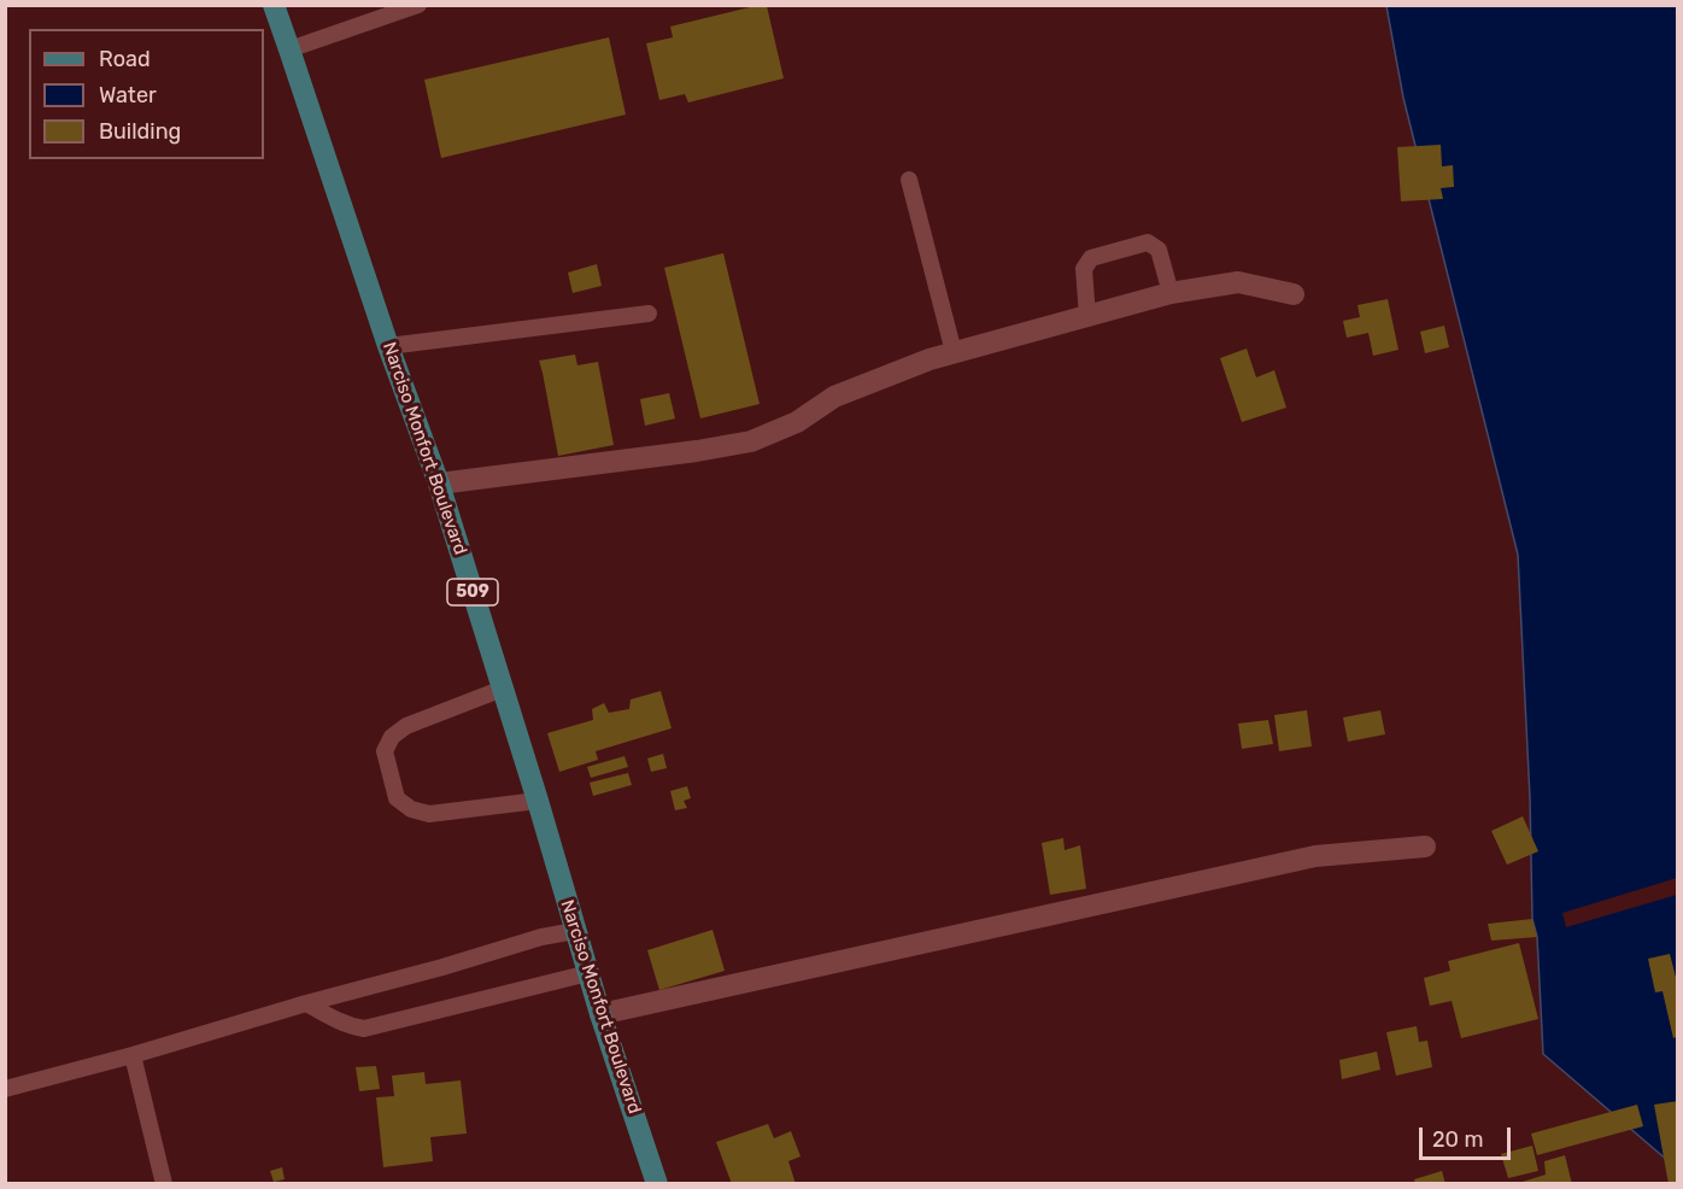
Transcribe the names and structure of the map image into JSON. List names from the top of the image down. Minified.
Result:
{"streets":{"main road":["Narciso Monfort Boulevard","509"]},"legend":["Road","Water","Building"],"scale_bar":"20 m"}
